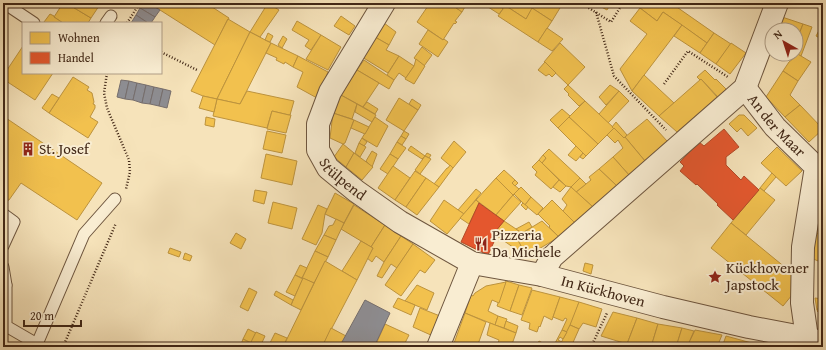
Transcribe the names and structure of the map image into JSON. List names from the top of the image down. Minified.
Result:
{"streets":{"street":["An der Maar","Stülpend","In Kückhoven"]},"crossings":[["An der Maar","In Kückhoven"],["Stülpend","In Kückhoven"]],"places":{"building":["St. Josef"],"restaurant":["Pizzeria Da Michele"],"place":["Kückhovener Japstock"]},"legend":["Wohnen","Handel"],"scale_bar":"20 m","north":"top left"}
